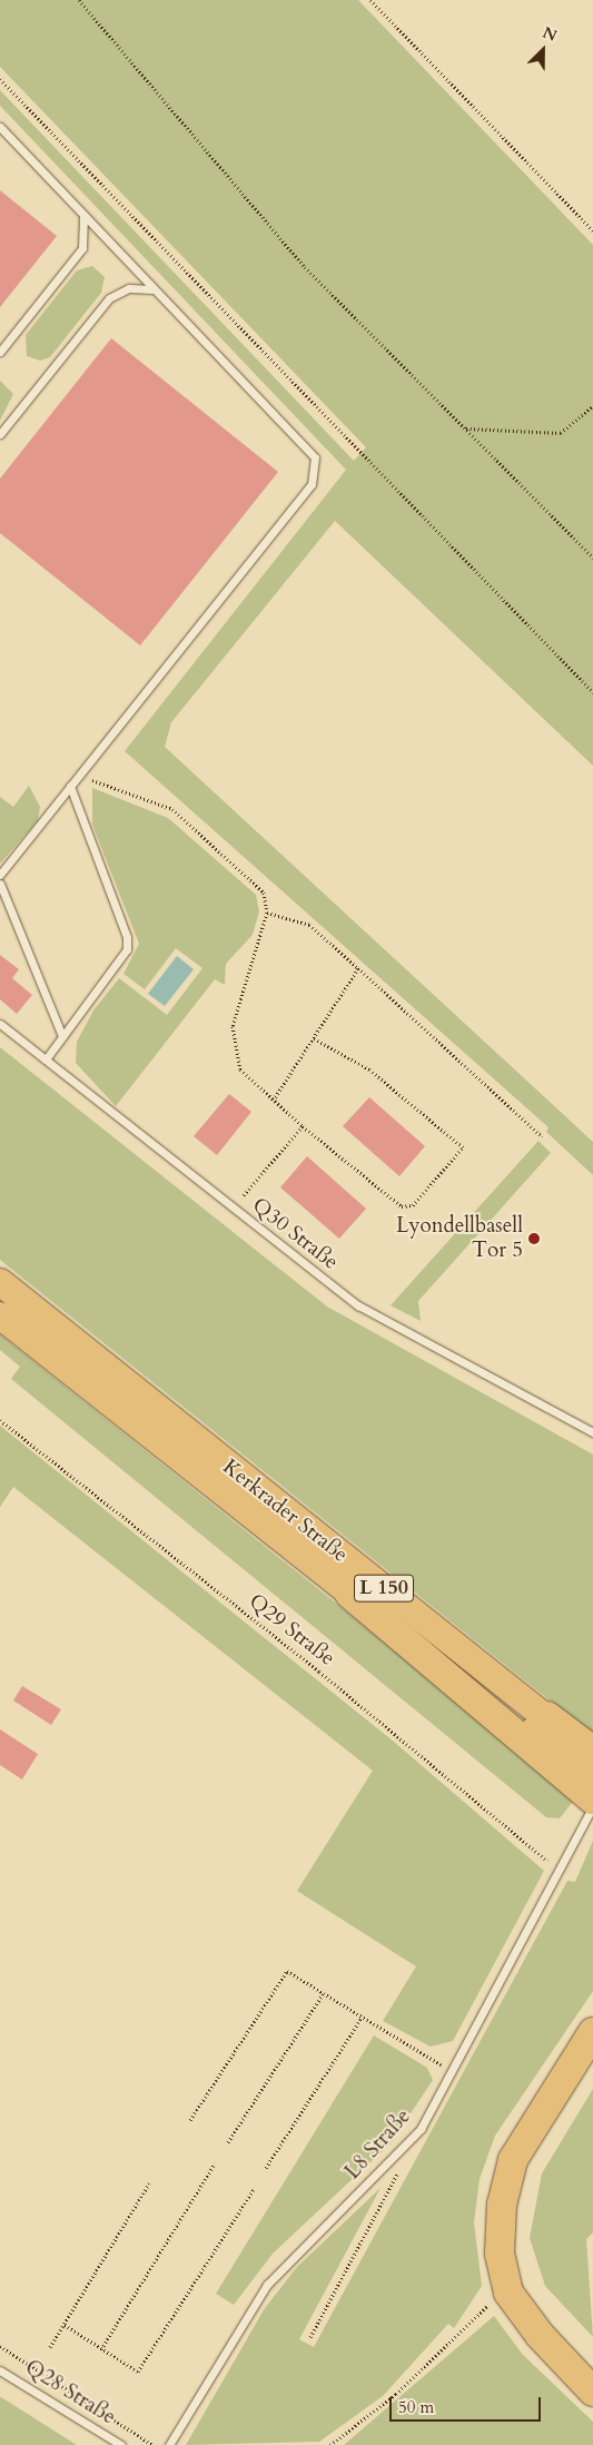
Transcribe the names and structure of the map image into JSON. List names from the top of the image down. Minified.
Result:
{"streets":{"highway":["Kerkrader Straße","L 150"],"lane":["Q30 Straße","L8 Straße","Q28 Straße"],"path":["Q29 Straße"]},"crossings":[["Q29 Straße","L8 Straße"]],"places":["Lyondellbasell Tor 5"],"scale_bar":"50 m","north":"top right"}
